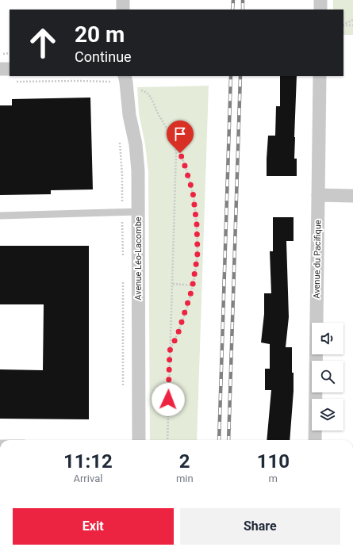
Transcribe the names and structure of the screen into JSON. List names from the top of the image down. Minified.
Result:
{"streets":{"street":["Avenue Léo-Lacombe","Avenue du Pacifique"]},"page":{"turn":["20 m","Continue"],"eta":["11:12","Arrival","2","min","110","m"],"buttons":["Exit","Share"]}}
